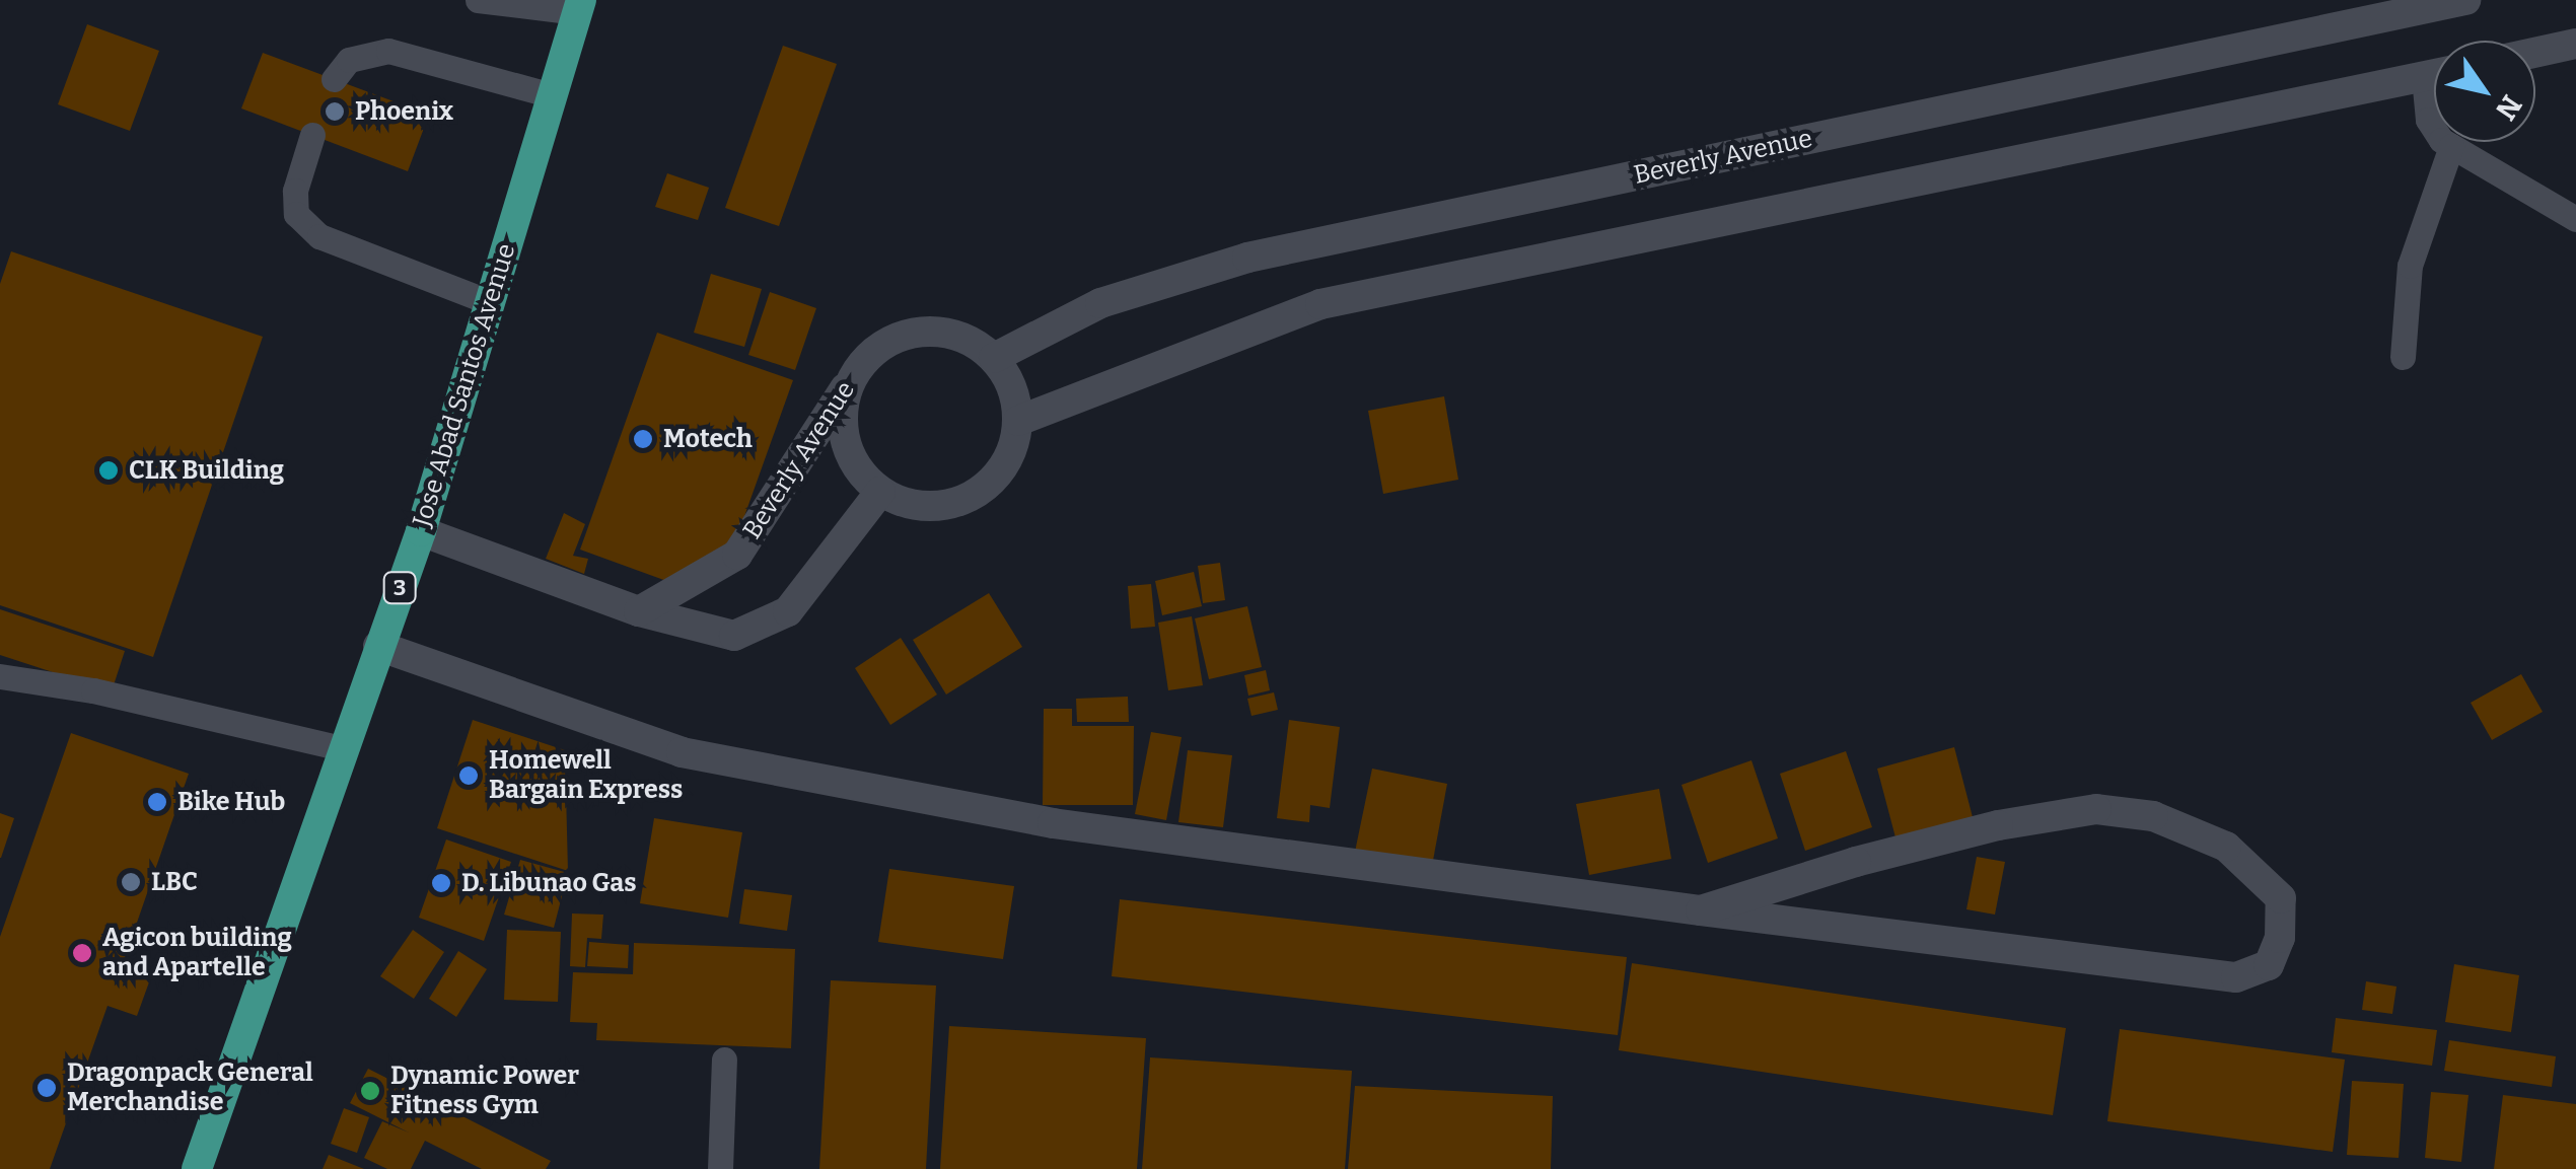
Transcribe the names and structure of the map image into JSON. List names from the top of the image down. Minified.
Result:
{"streets":{"highway":["Jose Abad Santos Avenue","3"],"street":["Beverly Avenue"]},"places":["Phoenix","Motech","CLK Building","Homewell Bargain Express","Bike Hub","LBC","D. Libunao Gas","Agicon building and Apartelle","Dragonpack General Merchandise","Dynamic Power Fitness Gym"],"north":"bottom right"}
